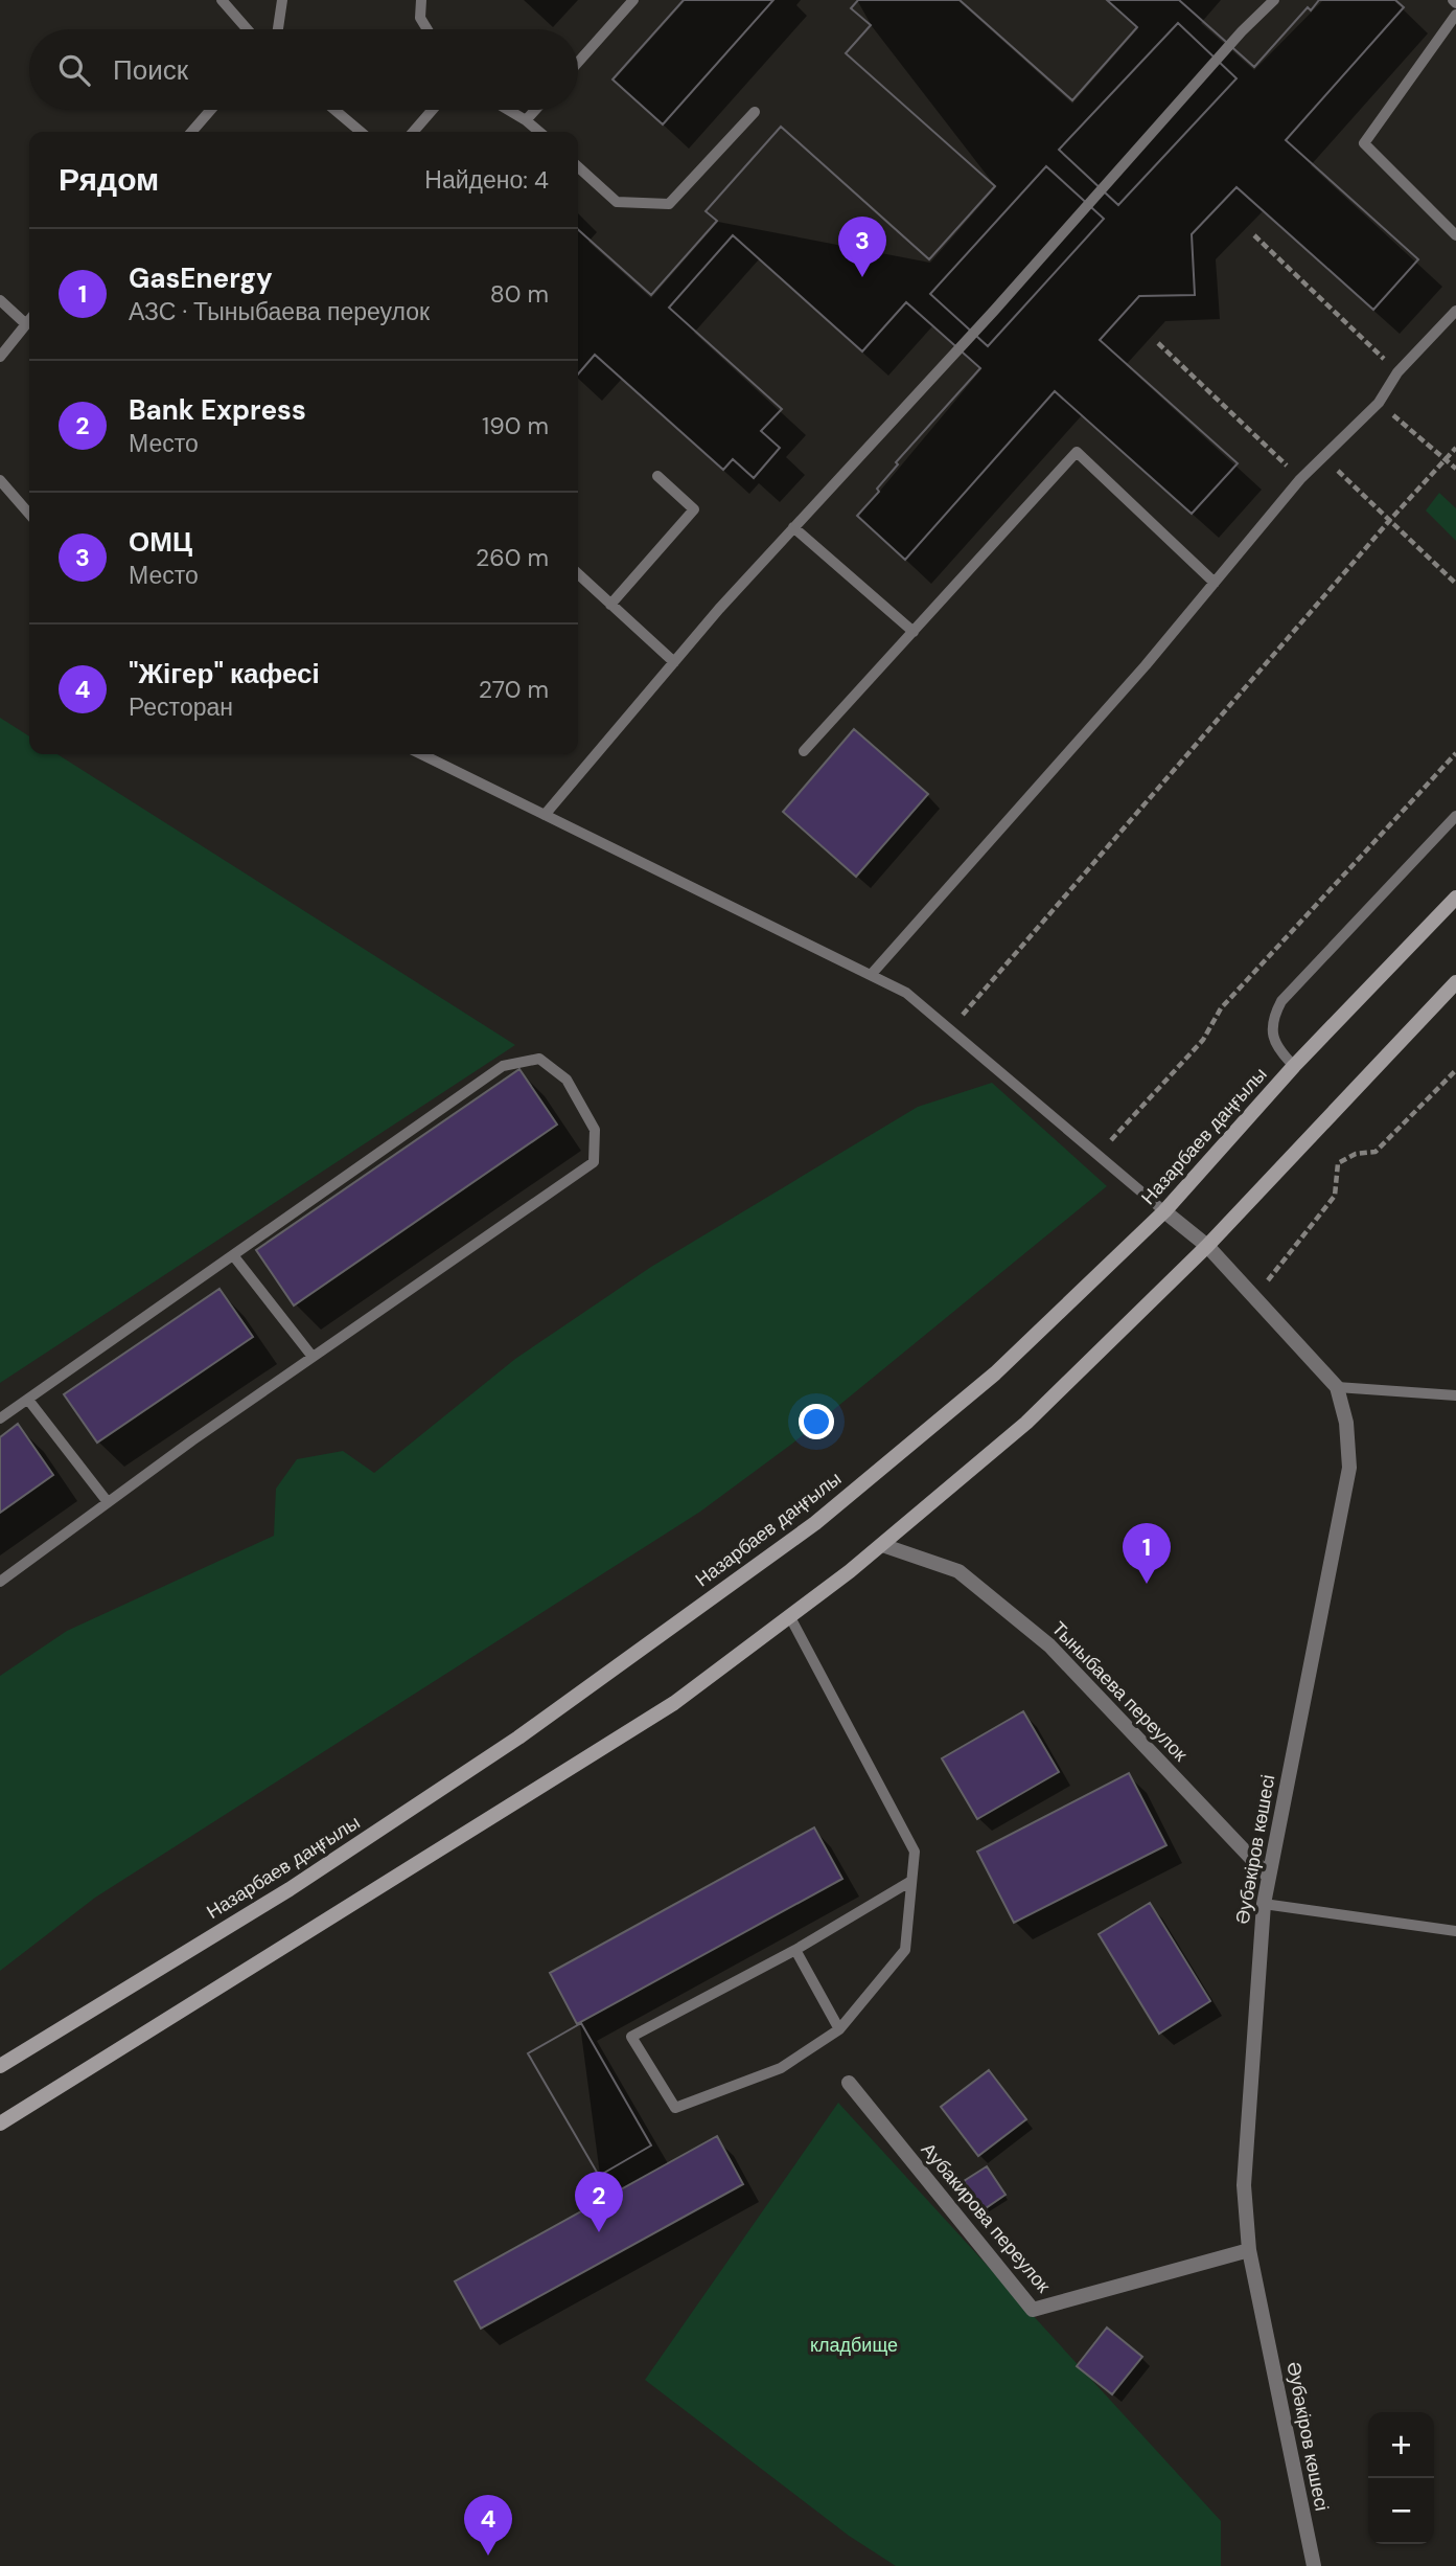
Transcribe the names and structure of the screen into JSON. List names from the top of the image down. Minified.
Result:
{"streets":{"main road":["Назарбаев даңғылы"],"street":["Тыныбаева переулок","Әубәкіров көшесі","Аубакирова переулок"]},"crossings":[["Назарбаев даңғылы","Әубәкіров көшесі"],["Тыныбаева переулок","Әубәкіров көшесі"],["Әубәкіров көшесі","Аубакирова переулок"]],"parks":["кладбище"],"page":{"search":"Поиск","heading":["Рядом","Найдено: 4"],"pins":["3","1","2","4"],"list":[{"mark":"1","name":"GasEnergy","note":"АЗС · Тыныбаева переулок","value":"80 m"},{"mark":"2","name":"Bank Express","note":"Место","value":"190 m"},{"mark":"3","name":"ОМЦ","note":"Место","value":"260 m"},{"mark":"4","name":"\"Жігер\" кафесі","note":"Ресторан","value":"270 m"}],"map_buttons":["+","−"]}}
